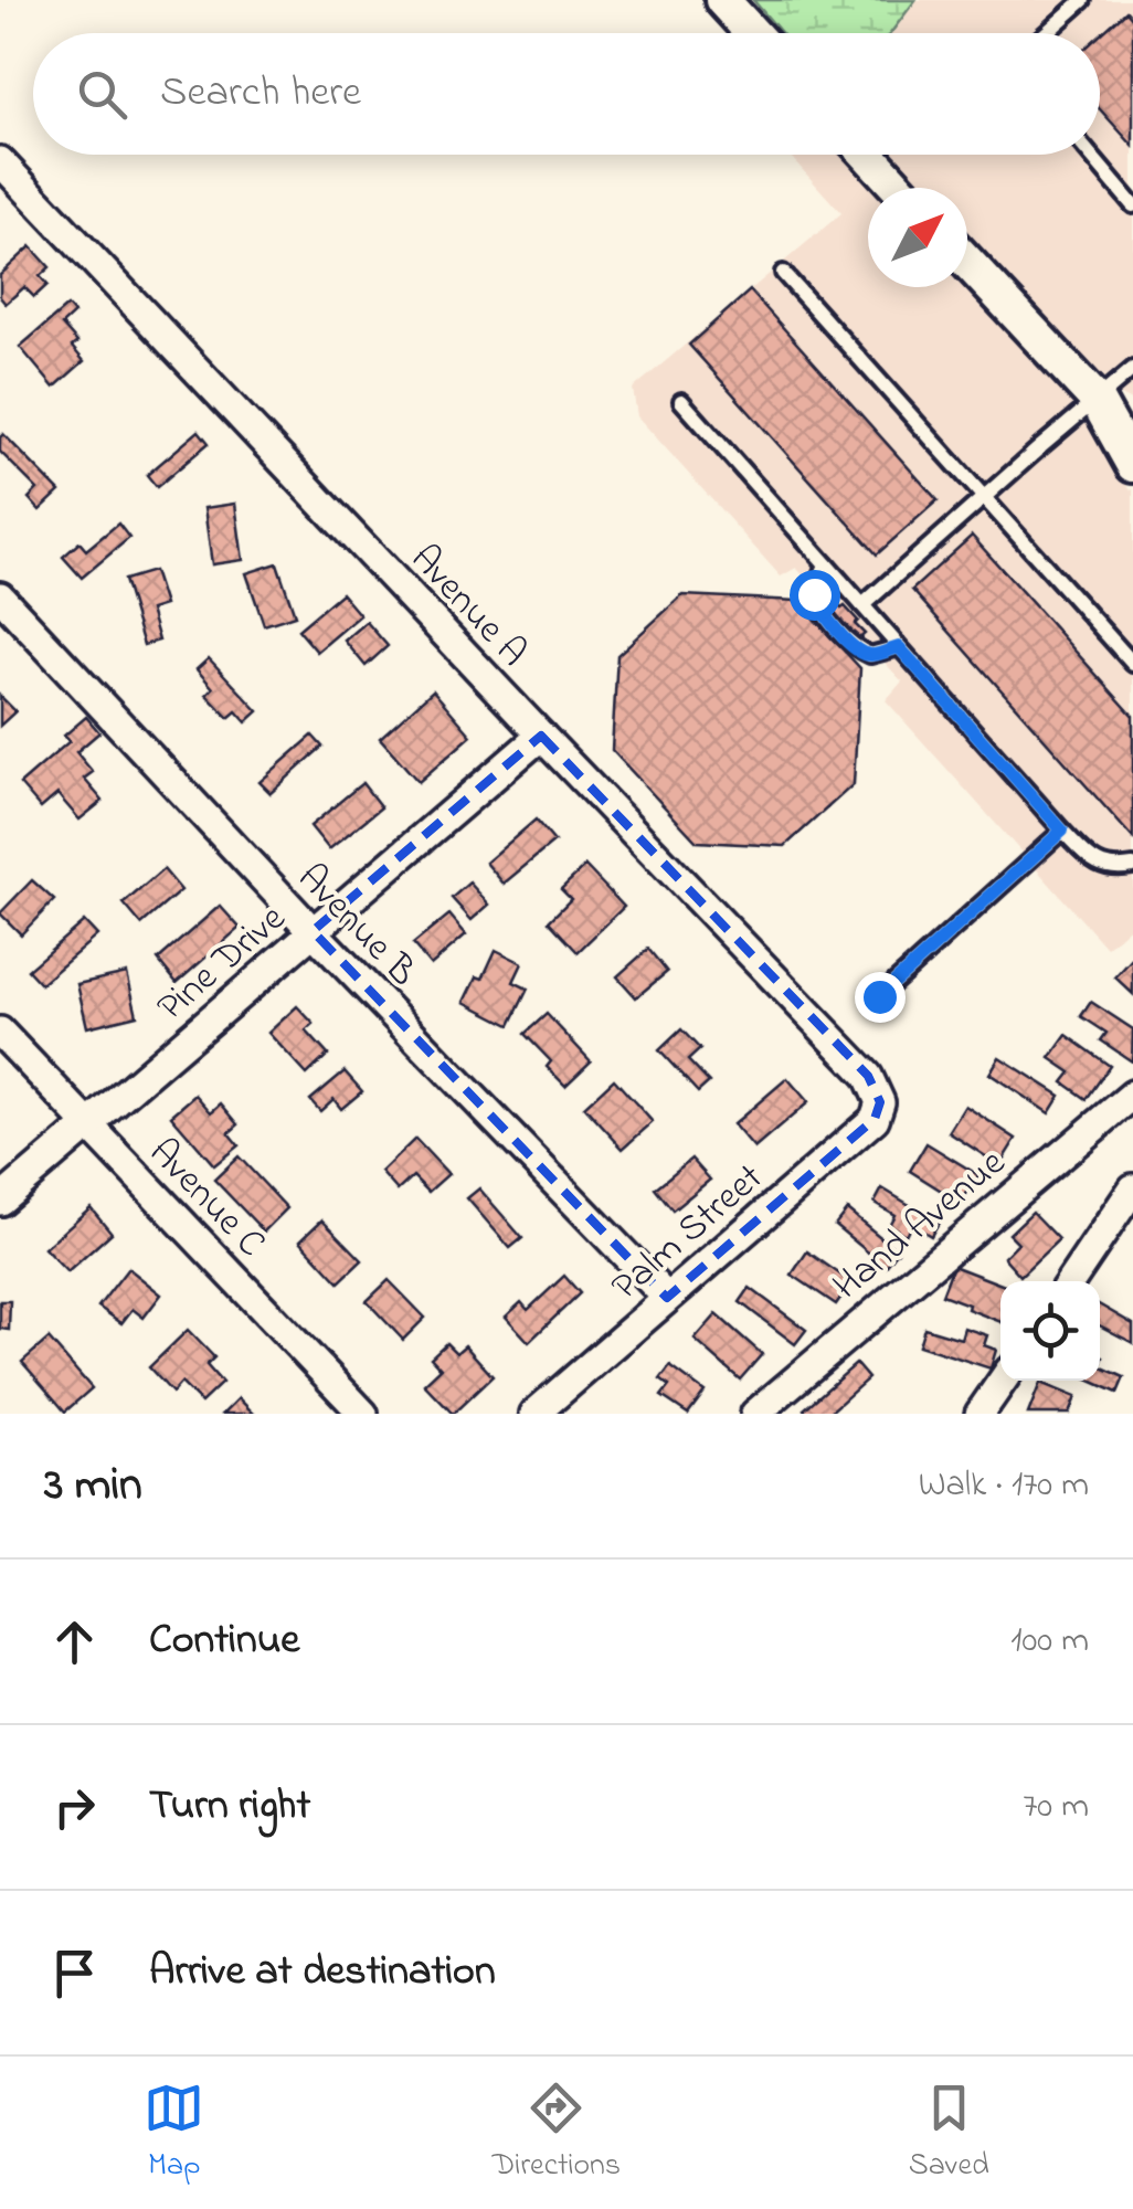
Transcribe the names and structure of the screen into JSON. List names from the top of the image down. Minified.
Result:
{"streets":{"street":["Avenue A","Avenue B","Pine Drive","Avenue C","Hand Avenue","Palm Street"]},"crossings":[["Avenue A","Pine Drive"],["Avenue A","Palm Street"],["Avenue B","Pine Drive"],["Avenue B","Palm Street"],["Pine Drive","Avenue C"]],"north":"top right","page":{"search":"Search here","heading":["3 min","Walk · 170 m"],"list":[["Continue","100 m"],["Turn right","70 m"],"Arrive at destination"],"nav":["Map","Directions","Saved"]}}
